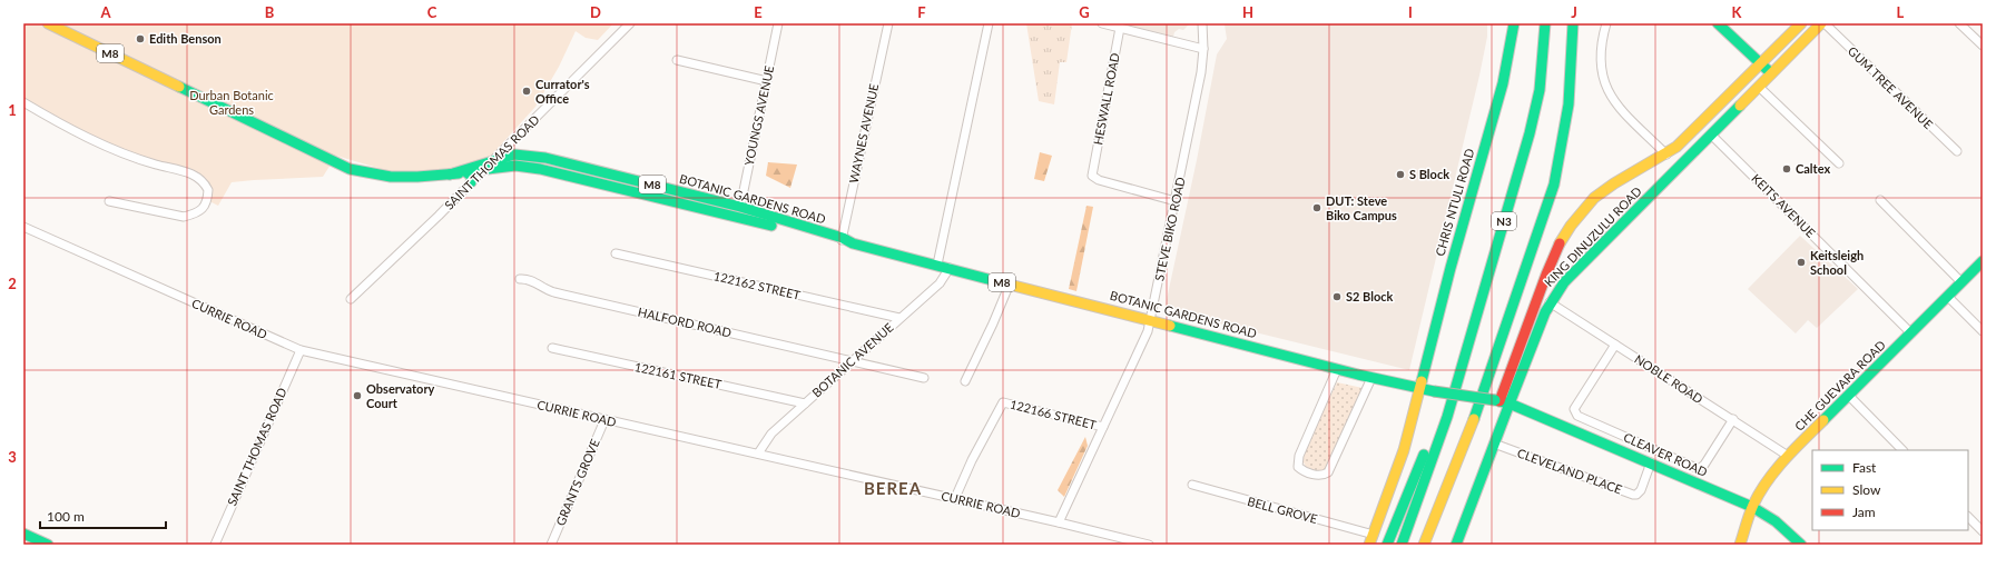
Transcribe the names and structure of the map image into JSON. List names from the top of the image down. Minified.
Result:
{"streets":{"main road":["M8","BOTANIC GARDENS ROAD","CHRIS NTULI ROAD","N3","KING DINUZULU ROAD","CHE GUEVARA ROAD","CLEAVER ROAD"],"street":["GUM TREE AVENUE","HESWALL ROAD","YOUNGS AVENUE","WAYNES AVENUE","SAINT THOMAS ROAD","KEITS AVENUE","STEVE BIKO ROAD","122162 STREET","CURRIE ROAD","HALFORD ROAD","BOTANIC AVENUE","122161 STREET","NOBLE ROAD","122166 STREET","CLEVELAND PLACE","GRANTS GROVE","BELL GROVE"]},"crossings":[["M8","BOTANIC GARDENS ROAD"],["HESWALL ROAD","STEVE BIKO ROAD"],["YOUNGS AVENUE","BOTANIC GARDENS ROAD"],["WAYNES AVENUE","BOTANIC GARDENS ROAD"],["SAINT THOMAS ROAD","BOTANIC GARDENS ROAD"],["SAINT THOMAS ROAD","CURRIE ROAD"],["BOTANIC GARDENS ROAD","CHRIS NTULI ROAD"],["BOTANIC GARDENS ROAD","STEVE BIKO ROAD"],["BOTANIC GARDENS ROAD","KING DINUZULU ROAD"],["BOTANIC GARDENS ROAD","BOTANIC AVENUE"],["BOTANIC GARDENS ROAD","CLEAVER ROAD"],["KEITS AVENUE","KING DINUZULU ROAD"],["KEITS AVENUE","CHE GUEVARA ROAD"],["STEVE BIKO ROAD","CURRIE ROAD"],["STEVE BIKO ROAD","122166 STREET"],["KING DINUZULU ROAD","NOBLE ROAD"],["KING DINUZULU ROAD","CLEAVER ROAD"],["KING DINUZULU ROAD","CLEVELAND PLACE"],["122162 STREET","BOTANIC AVENUE"],["CURRIE ROAD","BOTANIC AVENUE"],["CURRIE ROAD","122166 STREET"],["CURRIE ROAD","GRANTS GROVE"],["HALFORD ROAD","BOTANIC AVENUE"],["BOTANIC AVENUE","122161 STREET"],["NOBLE ROAD","CHE GUEVARA ROAD"],["CHE GUEVARA ROAD","CLEAVER ROAD"],["CLEAVER ROAD","CLEVELAND PLACE"]],"districts":["BEREA"],"parks":["Durban Botanic Gardens"],"places":["Edith Benson","Currator's Office","Caltex","S Block","DUT: Steve Biko Campus","Keitsleigh School","S2 Block","Observatory Court"],"legend":["Fast","Slow","Jam"],"scale_bar":"100 m","grid":{"columns":["A","B","C","D","E","F","G","H","I","J","K","L"],"rows":["1","2","3"]}}
